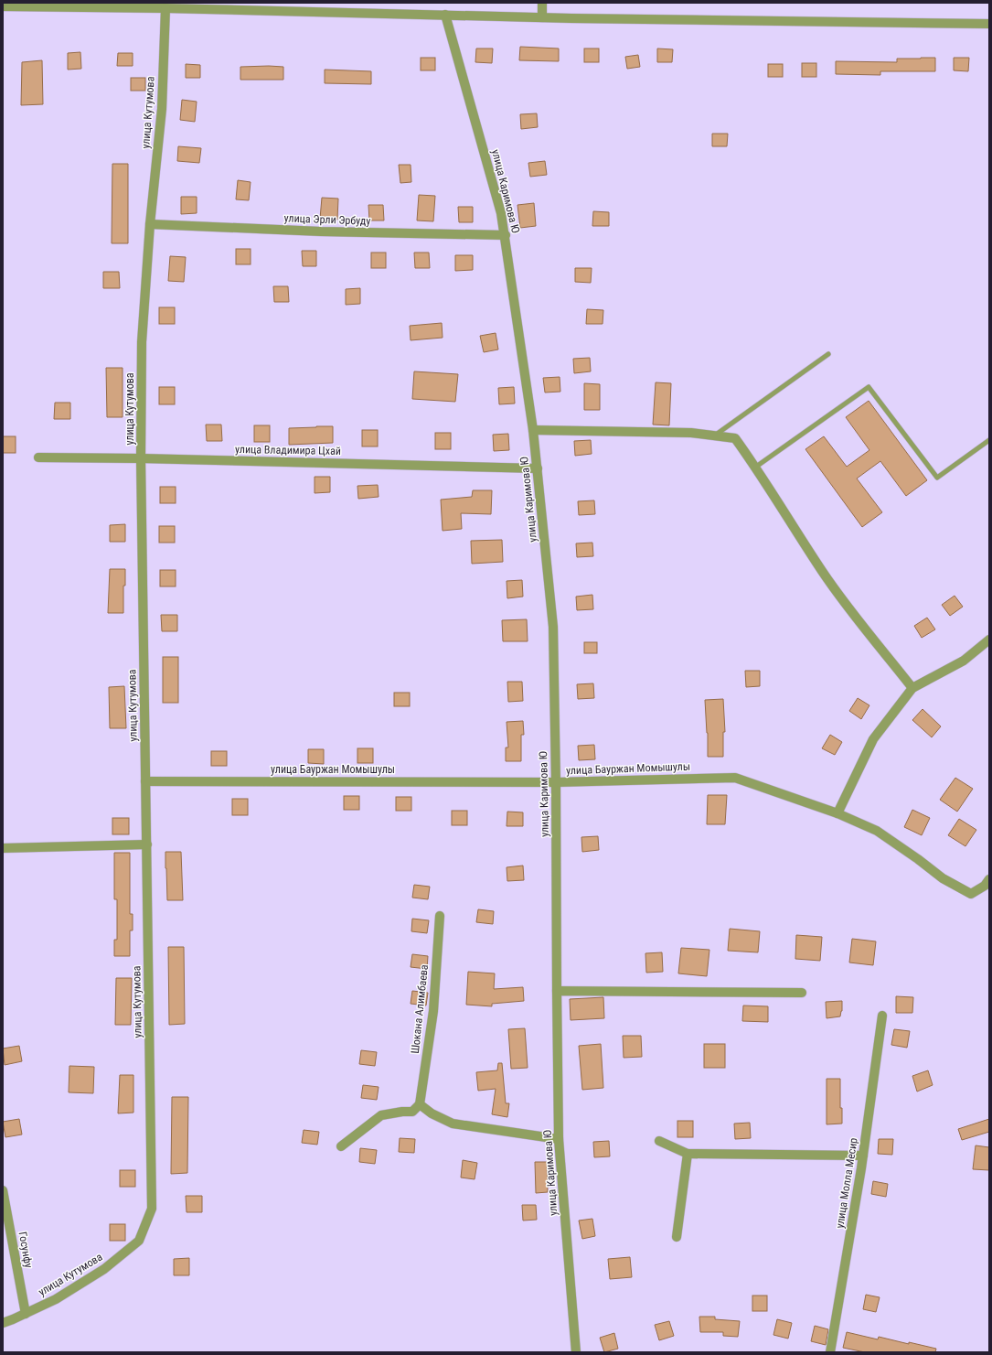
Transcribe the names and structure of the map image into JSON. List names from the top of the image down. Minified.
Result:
{"streets":{"street":["улица Кутумова","улица Каримова Ю","улица Эрли Эрбуду","улица Владимира Цхай","улица Бауржан Момышулы","Шокана Алимбаева","улица Молла Месир","Госунфу"]},"crossings":[["улица Кутумова","улица Эрли Эрбуду"],["улица Кутумова","улица Владимира Цхай"],["улица Кутумова","улица Бауржан Момышулы"],["улица Кутумова","Госунфу"],["улица Каримова Ю","улица Эрли Эрбуду"],["улица Каримова Ю","улица Владимира Цхай"],["улица Каримова Ю","улица Бауржан Момышулы"]]}
